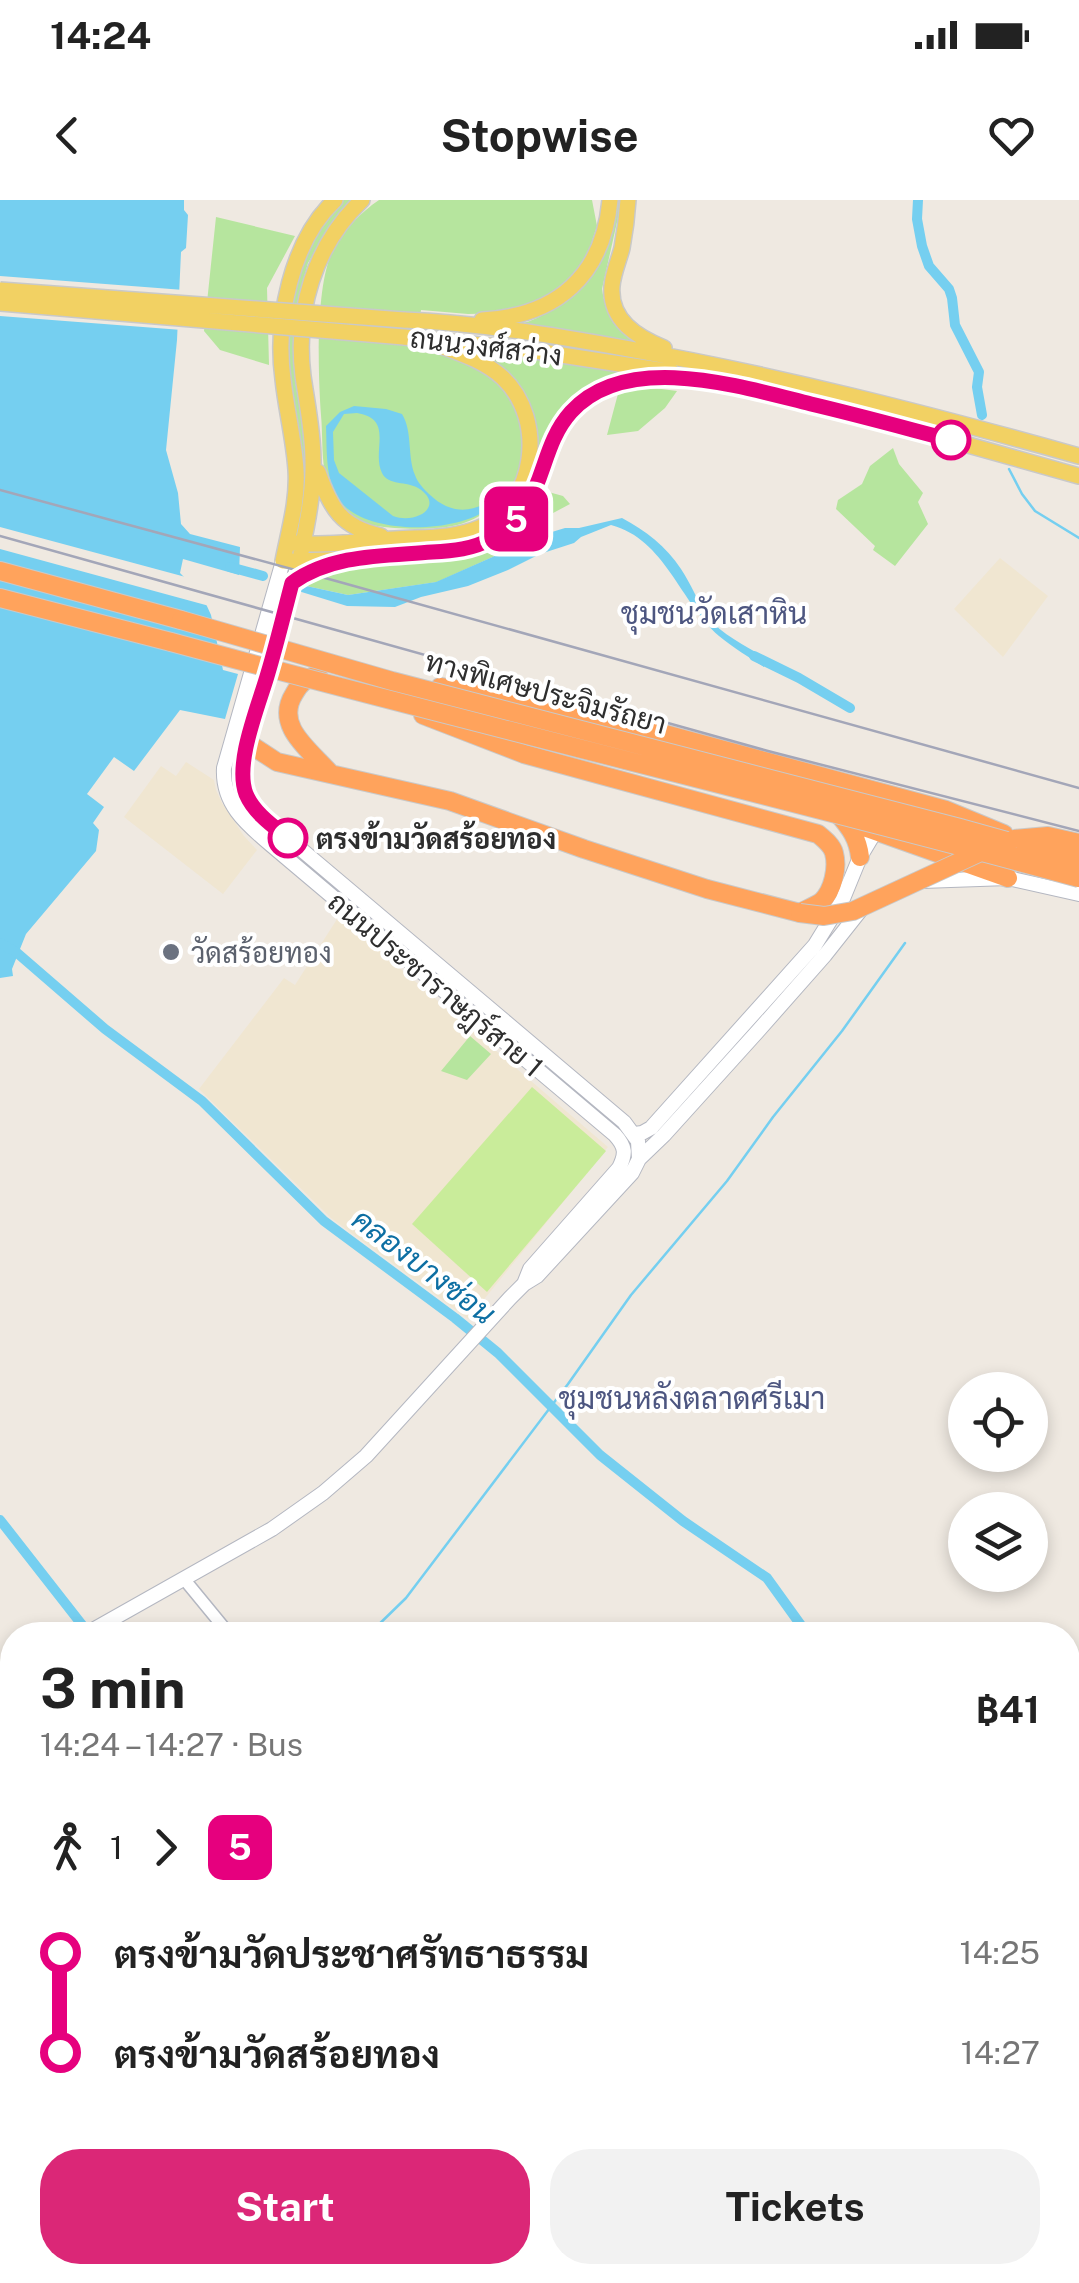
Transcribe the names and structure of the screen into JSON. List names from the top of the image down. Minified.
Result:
{"streets":{"highway":["ทางพิเศษประจิมรัถยา"],"main road":["ถนนวงศ์สว่าง","ถนนประชาราษฎร์สาย 1"]},"districts":["ชุมชนวัดเสาหิน","ชุมชนหลังตลาดศรีเมา"],"water":["คลองบางซ่อน"],"places":["ตรงข้ามวัดสร้อยทอง","วัดสร้อยทอง"],"lines":["bus line 5"],"page":{"status":"14:24","header":"Stopwise","on_map":"5","heading":["3 min","14:24 – 14:27 · Bus","฿41"],"legs":["1","5"],"list":[{"name":"ตรงข้ามวัดประชาศรัทธาธรรม","value":"14:25"},{"name":"ตรงข้ามวัดสร้อยทอง","value":"14:27"}],"buttons":["Start","Tickets"]}}
